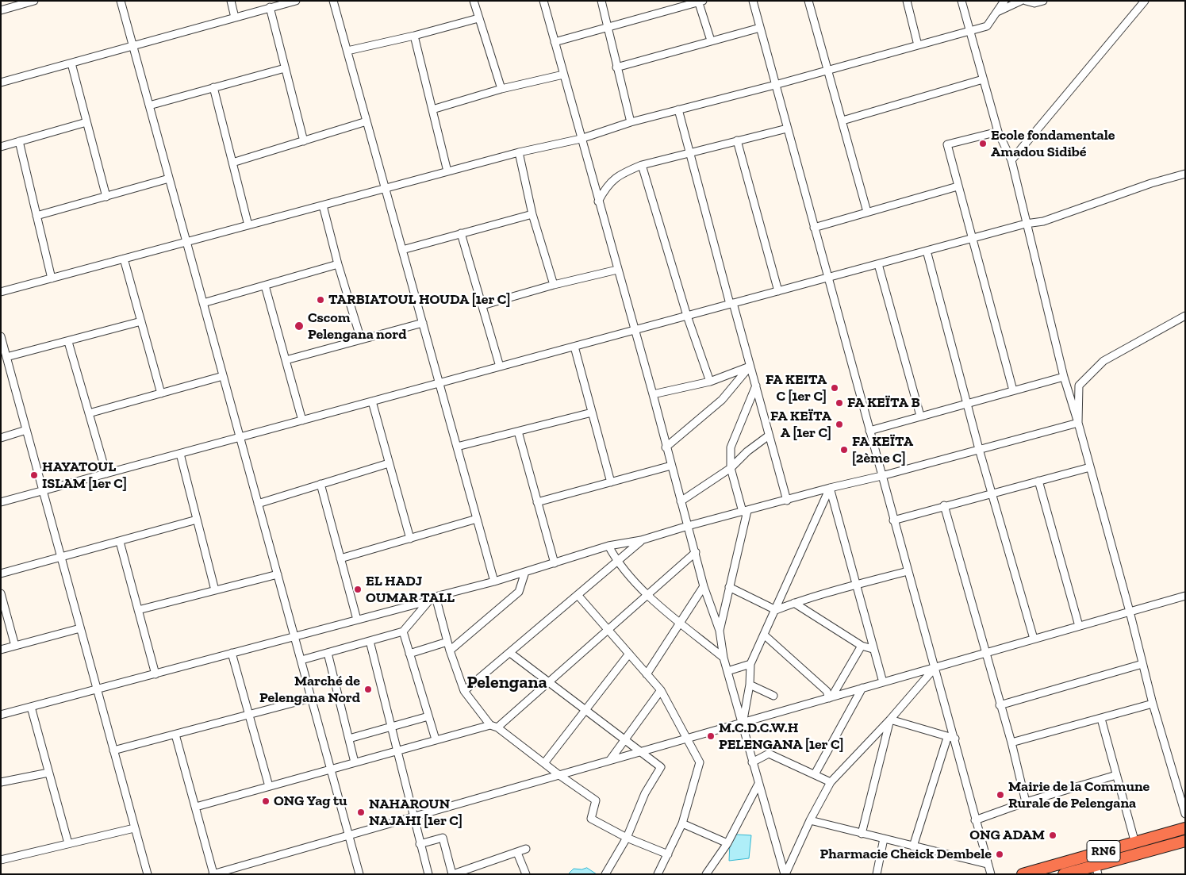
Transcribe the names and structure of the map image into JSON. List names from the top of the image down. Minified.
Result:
{"streets":{"highway":["RN6"]},"districts":["Pelengana"],"places":["Ecole fondamentale Amadou Sidibé","TARBIATOUL HOUDA [1er C]","Cscom Pelengana nord","FA KEITA C [1er C]","FA KEÏTA B","FA KEÏTA A [1er C]","FA KEÏTA [2ème C]","HAYATOUL ISLAM [1er C]","EL HADJ OUMAR TALL","Marché de Pelengana Nord","M.C.D.C.W.H PELENGANA [1er C]","Mairie de la Commune Rurale de Pelengana","ONG Yag tu","NAHAROUN NAJAHI [1er C]","ONG ADAM","Pharmacie Cheick Dembele"]}
